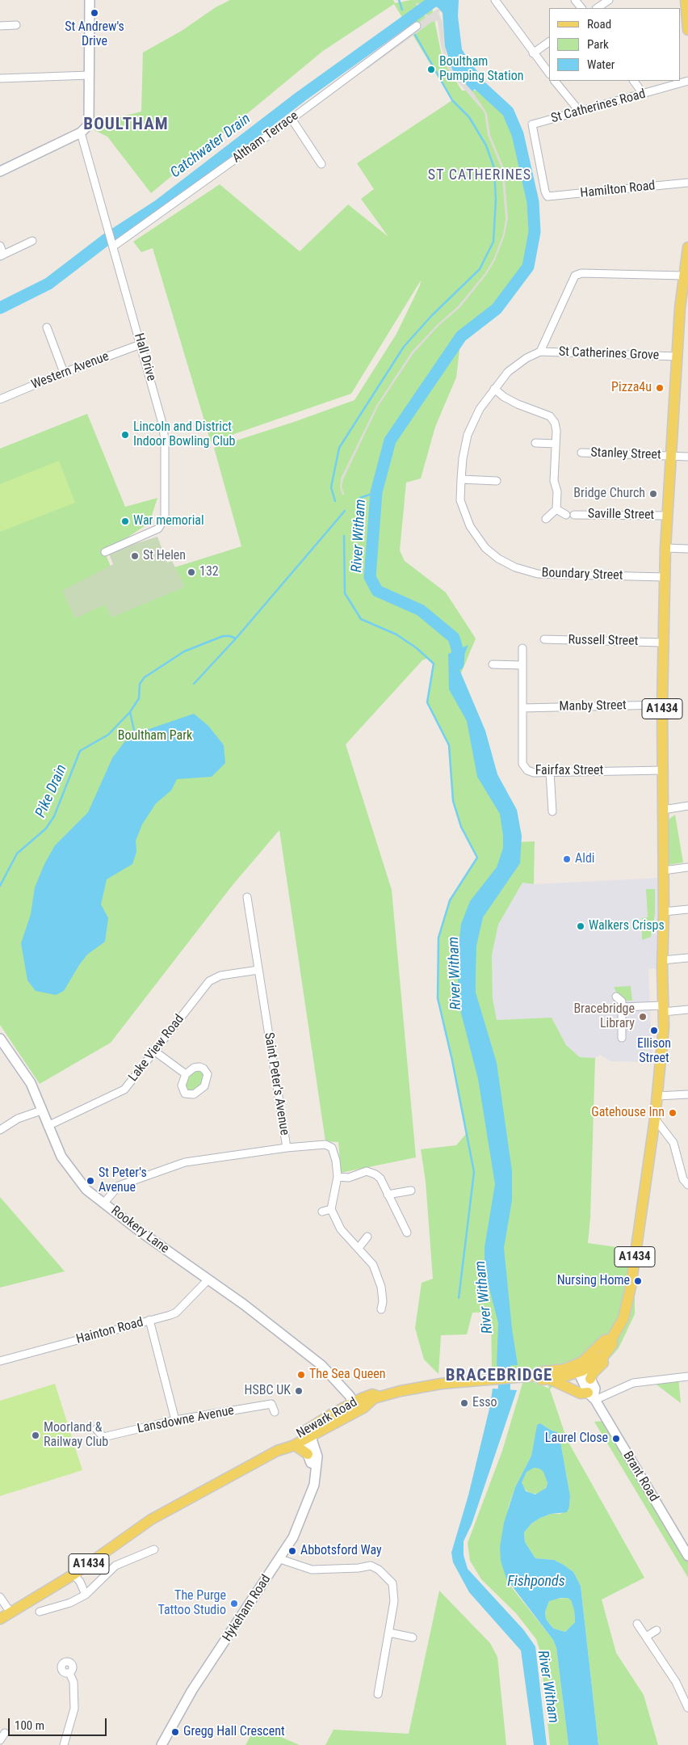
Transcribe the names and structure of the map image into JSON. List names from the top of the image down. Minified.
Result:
{"streets":{"main road":["A1434","Newark Road"],"street":["St Catherines Road","Altham Terrace","Hamilton Road","St Catherines Grove","Hall Drive","Western Avenue","Stanley Street","Saville Street","Boundary Street","Russell Street","Manby Street","Fairfax Street","Lake View Road","Saint Peter's Avenue","Rookery Lane","Hainton Road","Lansdowne Avenue","Brant Road","Hykeham Road"]},"crossings":[["St Catherines Road","Hamilton Road"],["Altham Terrace","Hall Drive"],["St Catherines Grove","Boundary Street"],["St Catherines Grove","A1434"],["Hall Drive","Western Avenue"],["Stanley Street","A1434"],["Saville Street","A1434"],["Boundary Street","A1434"],["Russell Street","A1434"],["Manby Street","A1434"],["Manby Street","Fairfax Street"],["A1434","Fairfax Street"],["A1434","Newark Road"],["A1434","Brant Road"],["Lake View Road","Saint Peter's Avenue"],["Lake View Road","Rookery Lane"],["Saint Peter's Avenue","Rookery Lane"],["Rookery Lane","Hainton Road"],["Rookery Lane","Newark Road"],["Newark Road","Brant Road"],["Newark Road","Hykeham Road"]],"districts":["BOULTHAM","ST CATHERINES","BRACEBRIDGE"],"water":["Catchwater Drain","River Witham","Pike Drain","Fishponds"],"parks":["Boultham Park"],"places":["St Andrew's Drive","Boultham Pumping Station","Pizza4u","Lincoln and District Indoor Bowling Club","Bridge Church","War memorial","St Helen","132","Aldi","Walkers Crisps","Bracebridge Library","Ellison Street","Gatehouse Inn","St Peter's Avenue","Nursing Home","The Sea Queen","HSBC UK","Esso","Moorland & Railway Club","Laurel Close","Abbotsford Way","The Purge Tattoo Studio","Gregg Hall Crescent"],"legend":["Road","Park","Water"],"scale_bar":"100 m"}
